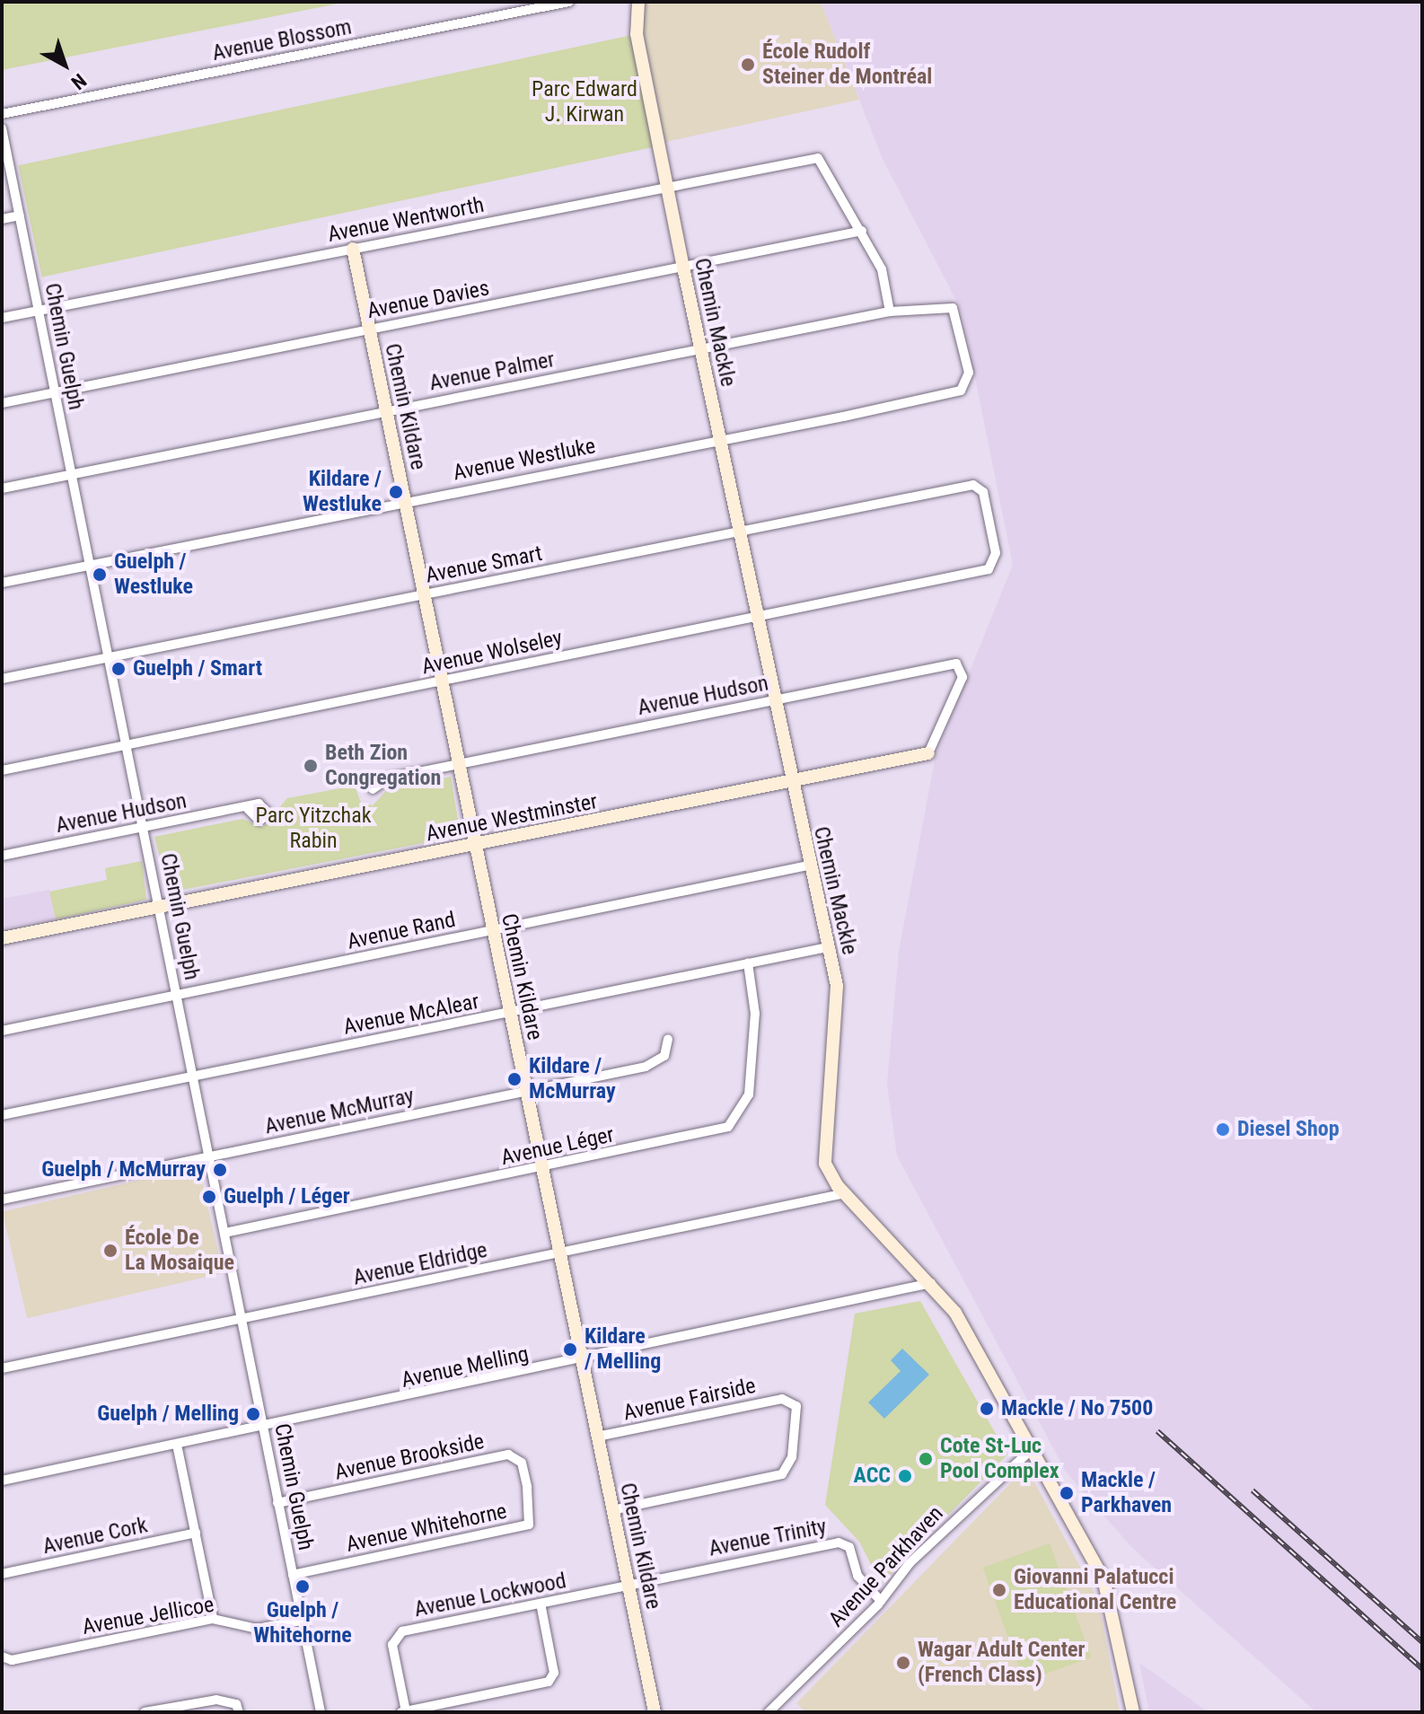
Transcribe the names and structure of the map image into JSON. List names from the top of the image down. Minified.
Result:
{"streets":{"street":["Avenue Blossom","Avenue Wentworth","Avenue Davies","Chemin Mackle","Chemin Guelph","Avenue Palmer","Chemin Kildare","Avenue Westluke","Avenue Smart","Avenue Wolseley","Avenue Hudson","Avenue Westminster","Avenue Rand","Avenue McAlear","Avenue McMurray","Avenue Léger","Avenue Eldridge","Avenue Melling","Avenue Fairside","Avenue Brookside","Avenue Whitehorne","Avenue Cork","Avenue Trinity","Avenue Parkhaven","Avenue Lockwood","Avenue Jellicoe"]},"crossings":[["Avenue Wentworth","Avenue Davies"],["Avenue Wentworth","Chemin Mackle"],["Avenue Wentworth","Chemin Guelph"],["Avenue Wentworth","Chemin Kildare"],["Avenue Davies","Chemin Mackle"],["Avenue Davies","Chemin Guelph"],["Avenue Davies","Chemin Kildare"],["Chemin Mackle","Avenue Palmer"],["Chemin Mackle","Avenue Westluke"],["Chemin Mackle","Avenue Smart"],["Chemin Mackle","Avenue Wolseley"],["Chemin Mackle","Avenue Hudson"],["Chemin Mackle","Avenue Westminster"],["Chemin Mackle","Avenue Rand"],["Chemin Mackle","Avenue McAlear"],["Chemin Mackle","Avenue Eldridge"],["Chemin Mackle","Avenue Melling"],["Chemin Mackle","Avenue Parkhaven"],["Chemin Guelph","Avenue Palmer"],["Chemin Guelph","Avenue Westluke"],["Chemin Guelph","Avenue Smart"],["Chemin Guelph","Avenue Wolseley"],["Chemin Guelph","Avenue Hudson"],["Chemin Guelph","Avenue Westminster"],["Chemin Guelph","Avenue Rand"],["Chemin Guelph","Avenue McAlear"],["Chemin Guelph","Avenue McMurray"],["Chemin Guelph","Avenue Léger"],["Chemin Guelph","Avenue Eldridge"],["Chemin Guelph","Avenue Melling"],["Chemin Guelph","Avenue Brookside"],["Chemin Guelph","Avenue Whitehorne"],["Chemin Guelph","Avenue Jellicoe"],["Avenue Palmer","Chemin Kildare"],["Avenue Palmer","Avenue Westluke"],["Chemin Kildare","Avenue Westluke"],["Chemin Kildare","Avenue Smart"],["Chemin Kildare","Avenue Wolseley"],["Chemin Kildare","Avenue Hudson"],["Chemin Kildare","Avenue Westminster"],["Chemin Kildare","Avenue Rand"],["Chemin Kildare","Avenue McAlear"],["Chemin Kildare","Avenue McMurray"],["Chemin Kildare","Avenue Léger"],["Chemin Kildare","Avenue Eldridge"],["Chemin Kildare","Avenue Melling"],["Chemin Kildare","Avenue Fairside"],["Chemin Kildare","Avenue Trinity"],["Chemin Kildare","Avenue Lockwood"],["Avenue Smart","Avenue Wolseley"],["Avenue Hudson","Avenue Westminster"],["Avenue McAlear","Avenue Léger"],["Avenue Brookside","Avenue Whitehorne"],["Avenue Trinity","Avenue Parkhaven"],["Avenue Trinity","Avenue Lockwood"]],"parks":["Parc Edward J. Kirwan","Parc Yitzchak Rabin"],"places":["École Rudolf Steiner de Montréal","Kildare / Westluke","Guelph / Westluke","Guelph / Smart","Beth Zion Congregation","Kildare / McMurray","Diesel Shop","Guelph / McMurray","Guelph / Léger","École De La Mosaique","Kildare / Melling","Mackle / No 7500","Guelph / Melling","Cote St-Luc Pool Complex","ACC","Mackle / Parkhaven","Guelph / Whitehorne","Giovanni Palatucci Educational Centre","Wagar Adult Center (French Class)"],"north":"bottom right"}
